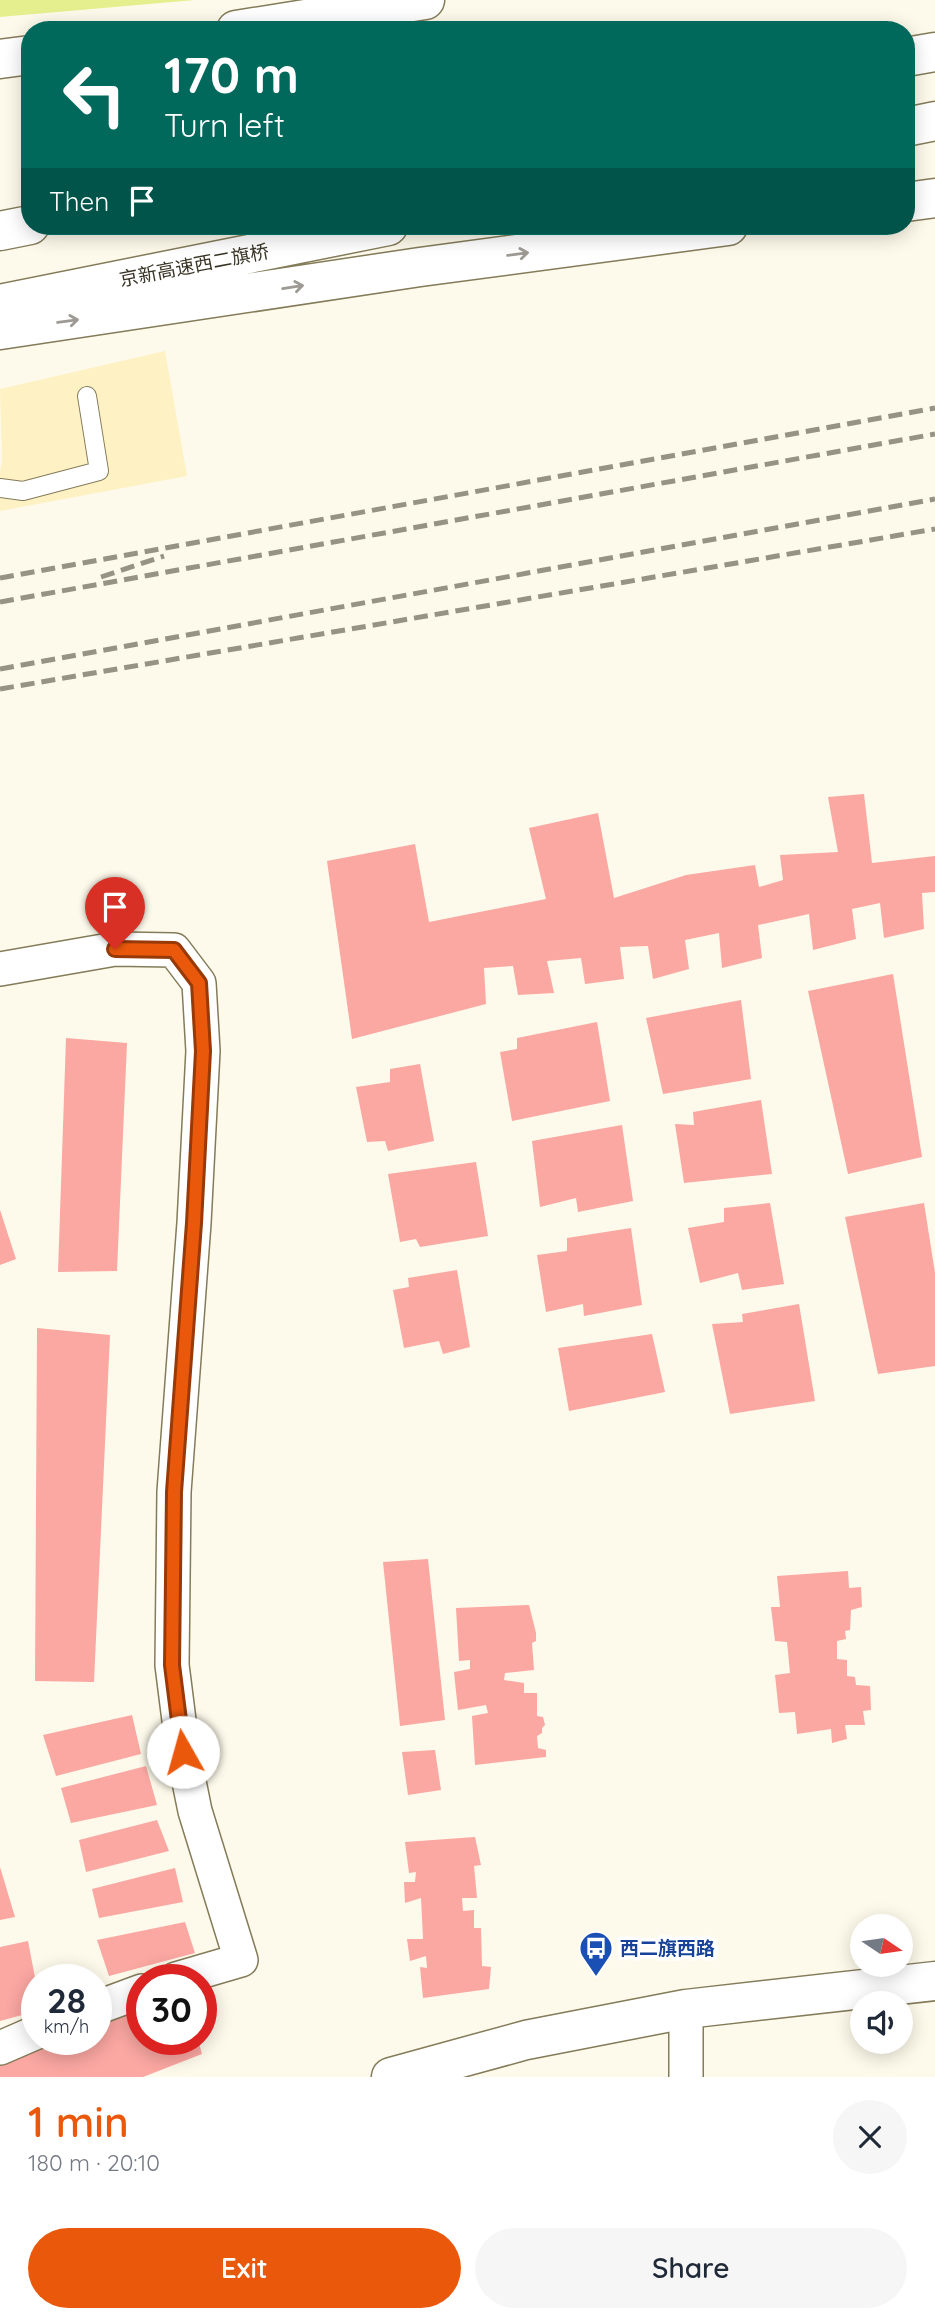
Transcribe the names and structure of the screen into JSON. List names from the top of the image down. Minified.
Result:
{"streets":{"main road":["京新高速西二旗桥"]},"places":{"bus stop":["西二旗西路"]},"north":"right","page":{"turn":["170 m","Turn left"],"then":"Then","speed":"28 km/h","limit":"30","heading":["1 min","180 m · 20:10"],"buttons":["Exit","Share"]}}
